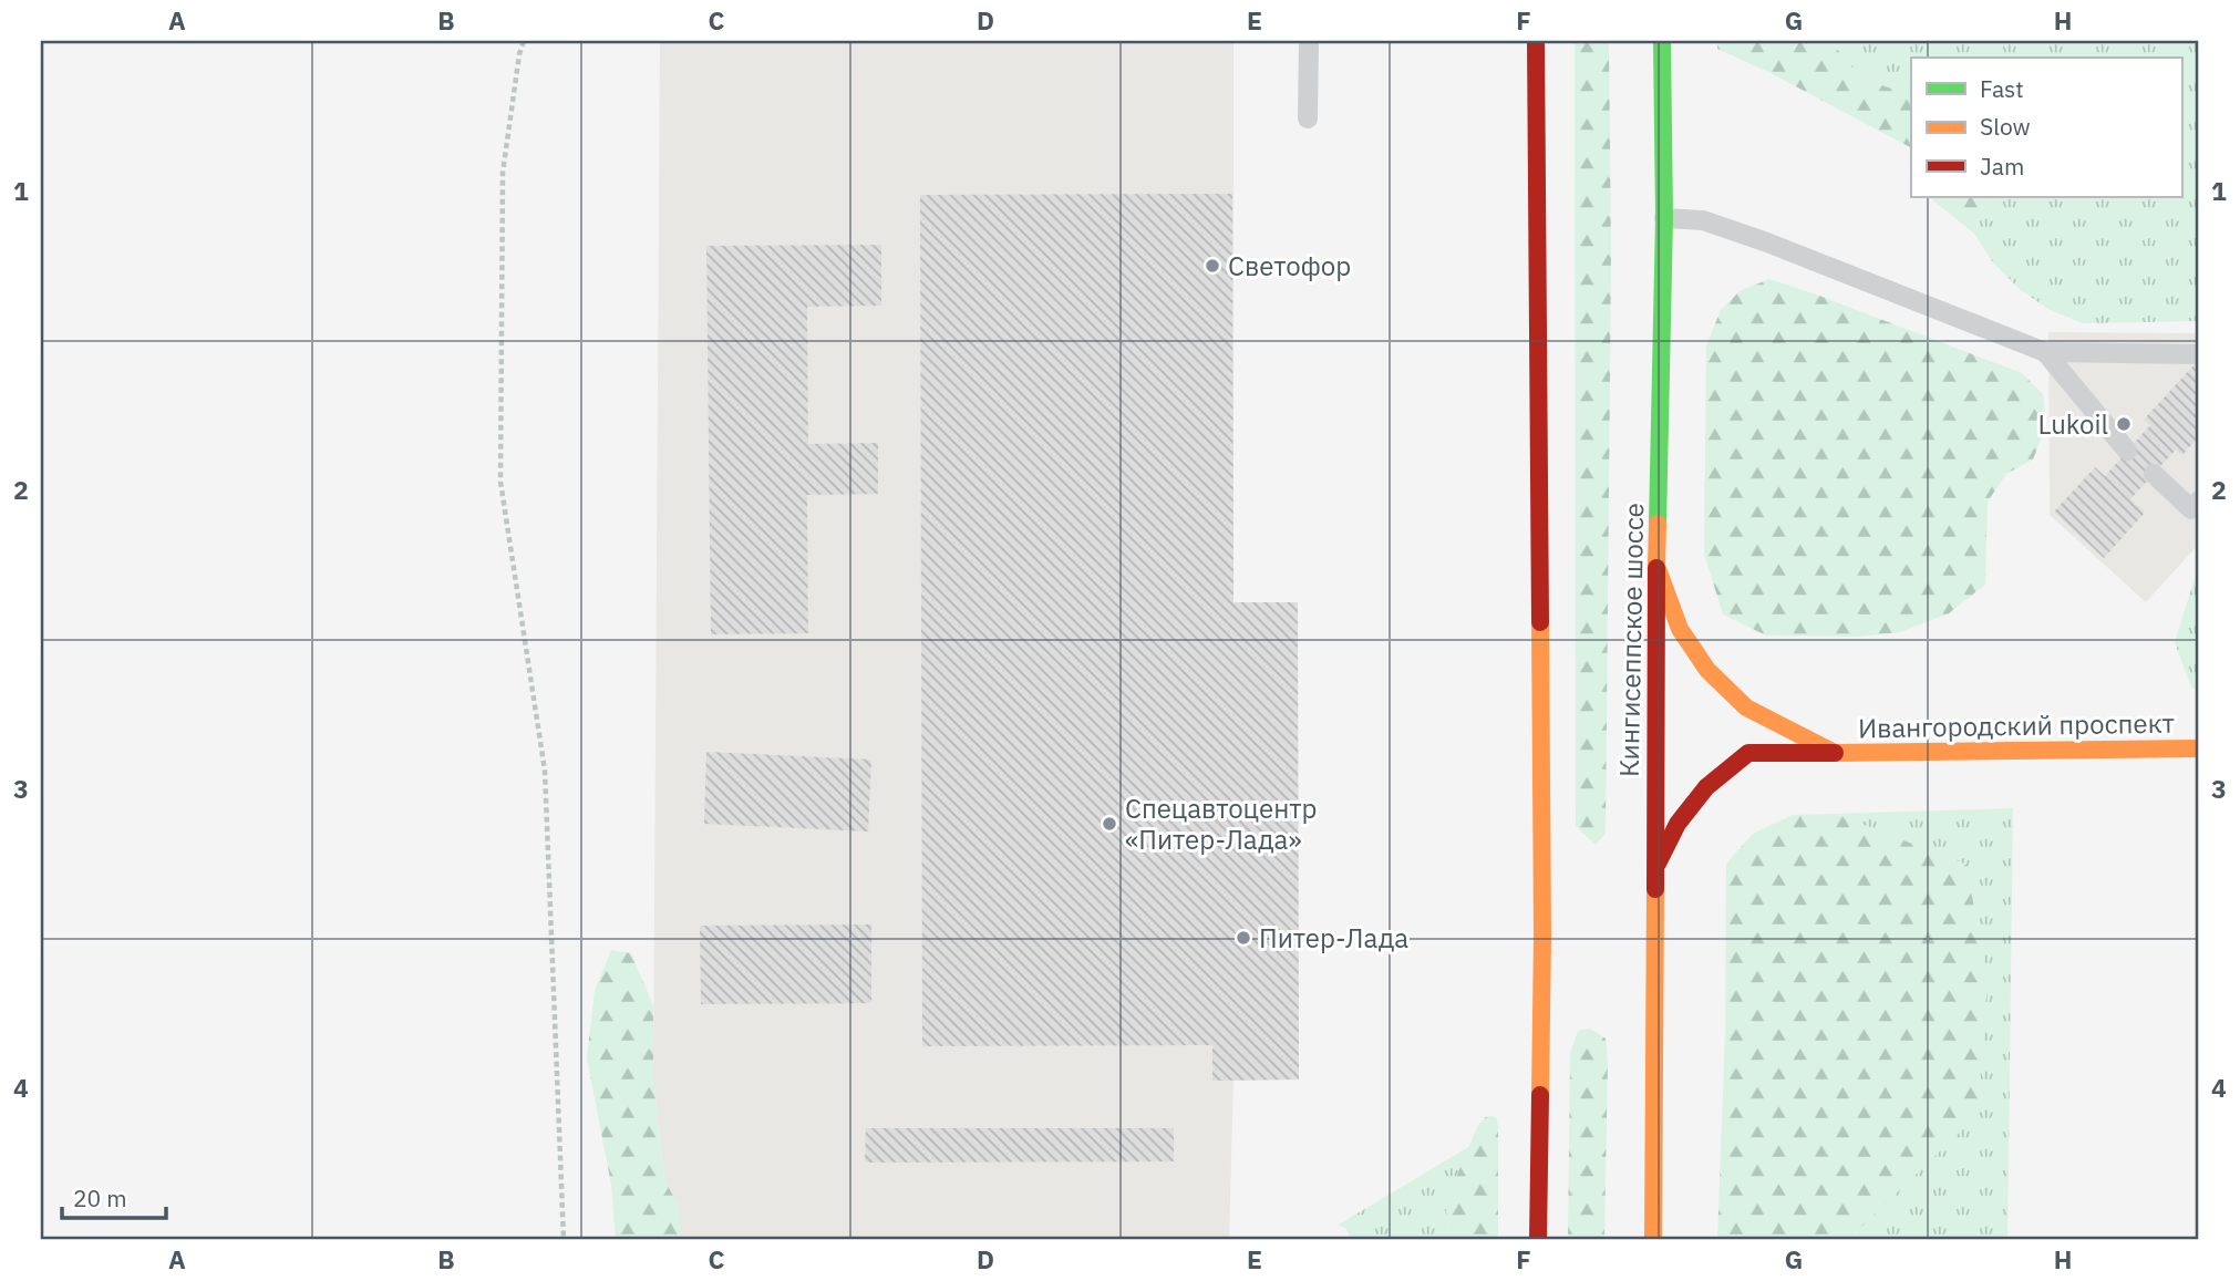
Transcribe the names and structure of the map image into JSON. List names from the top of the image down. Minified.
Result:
{"streets":{"main road":["Кингисеппское шоссе","Ивангородский проспект"]},"crossings":[["Кингисеппское шоссе","Ивангородский проспект"]],"places":["Светофор","Lukoil","Спецавтоцентр «Питер-Лада»","Питер-Лада"],"legend":["Fast","Slow","Jam"],"scale_bar":"20 m","grid":{"columns":["A","B","C","D","E","F","G","H"],"rows":["1","2","3","4"]}}
